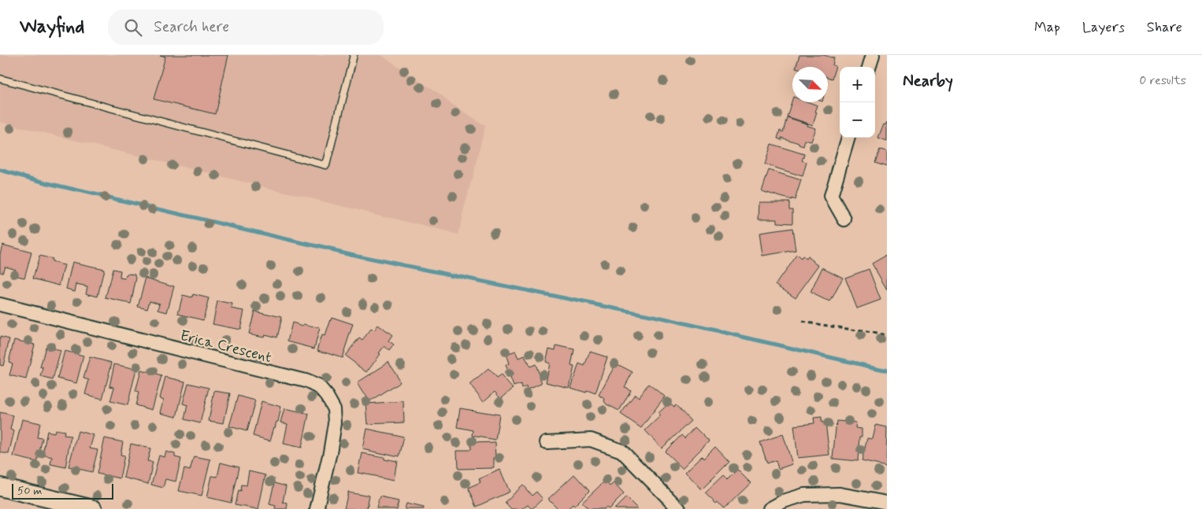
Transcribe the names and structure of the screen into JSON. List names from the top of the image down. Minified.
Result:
{"streets":{"street":["Erica Crescent"]},"scale_bar":"50 m","north":"bottom right","page":{"header":"Wayfind","search":"Search here","nav":["Map","Layers","Share"],"heading":["Nearby","0 results"],"map_buttons":["+","−"],"scale":"50 m"}}
